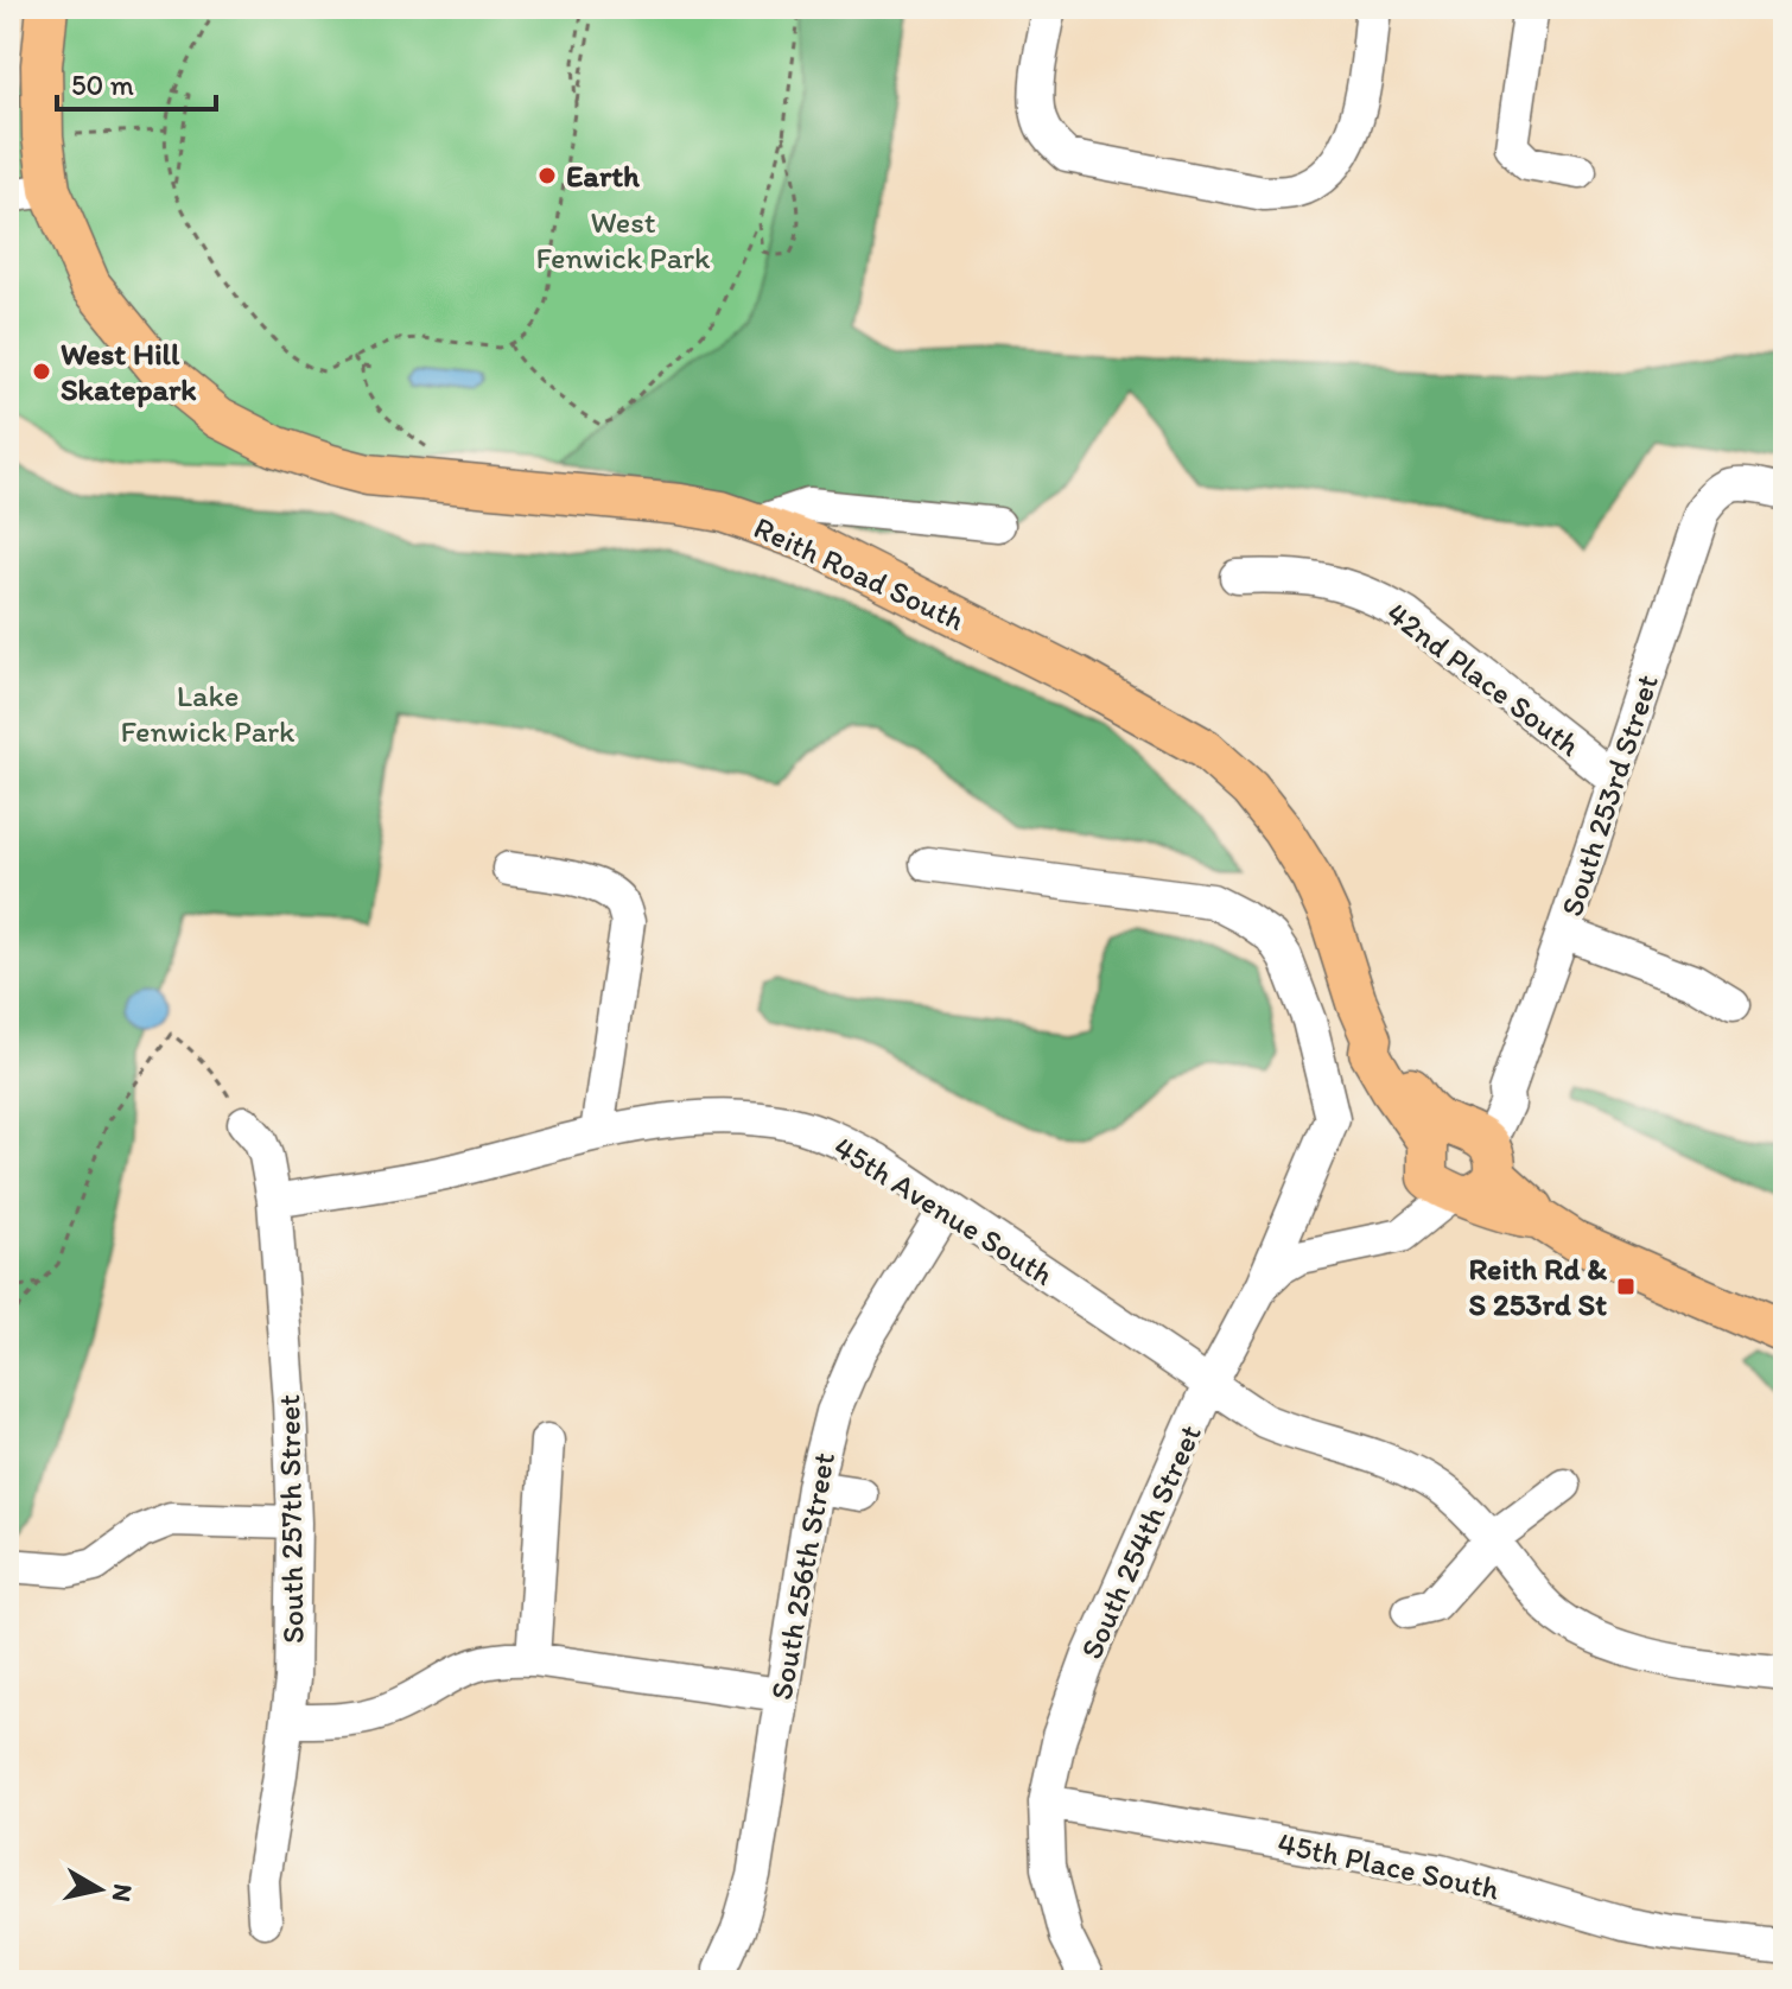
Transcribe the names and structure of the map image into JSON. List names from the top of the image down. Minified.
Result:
{"streets":{"main road":["Reith Road South"],"street":["42nd Place South","South 253rd Street","45th Avenue South","South 257th Street","South 254th Street","South 256th Street","45th Place South"]},"crossings":[["Reith Road South","South 253rd Street"],["42nd Place South","South 253rd Street"],["45th Avenue South","South 257th Street"],["45th Avenue South","South 254th Street"],["45th Avenue South","South 256th Street"],["South 254th Street","45th Place South"]],"parks":["West Fenwick Park","Lake Fenwick Park"],"places":{"other":["Earth","West Hill Skatepark"],"transit":["Reith Rd & S 253rd St"]},"scale_bar":"50 m","north":"right"}
